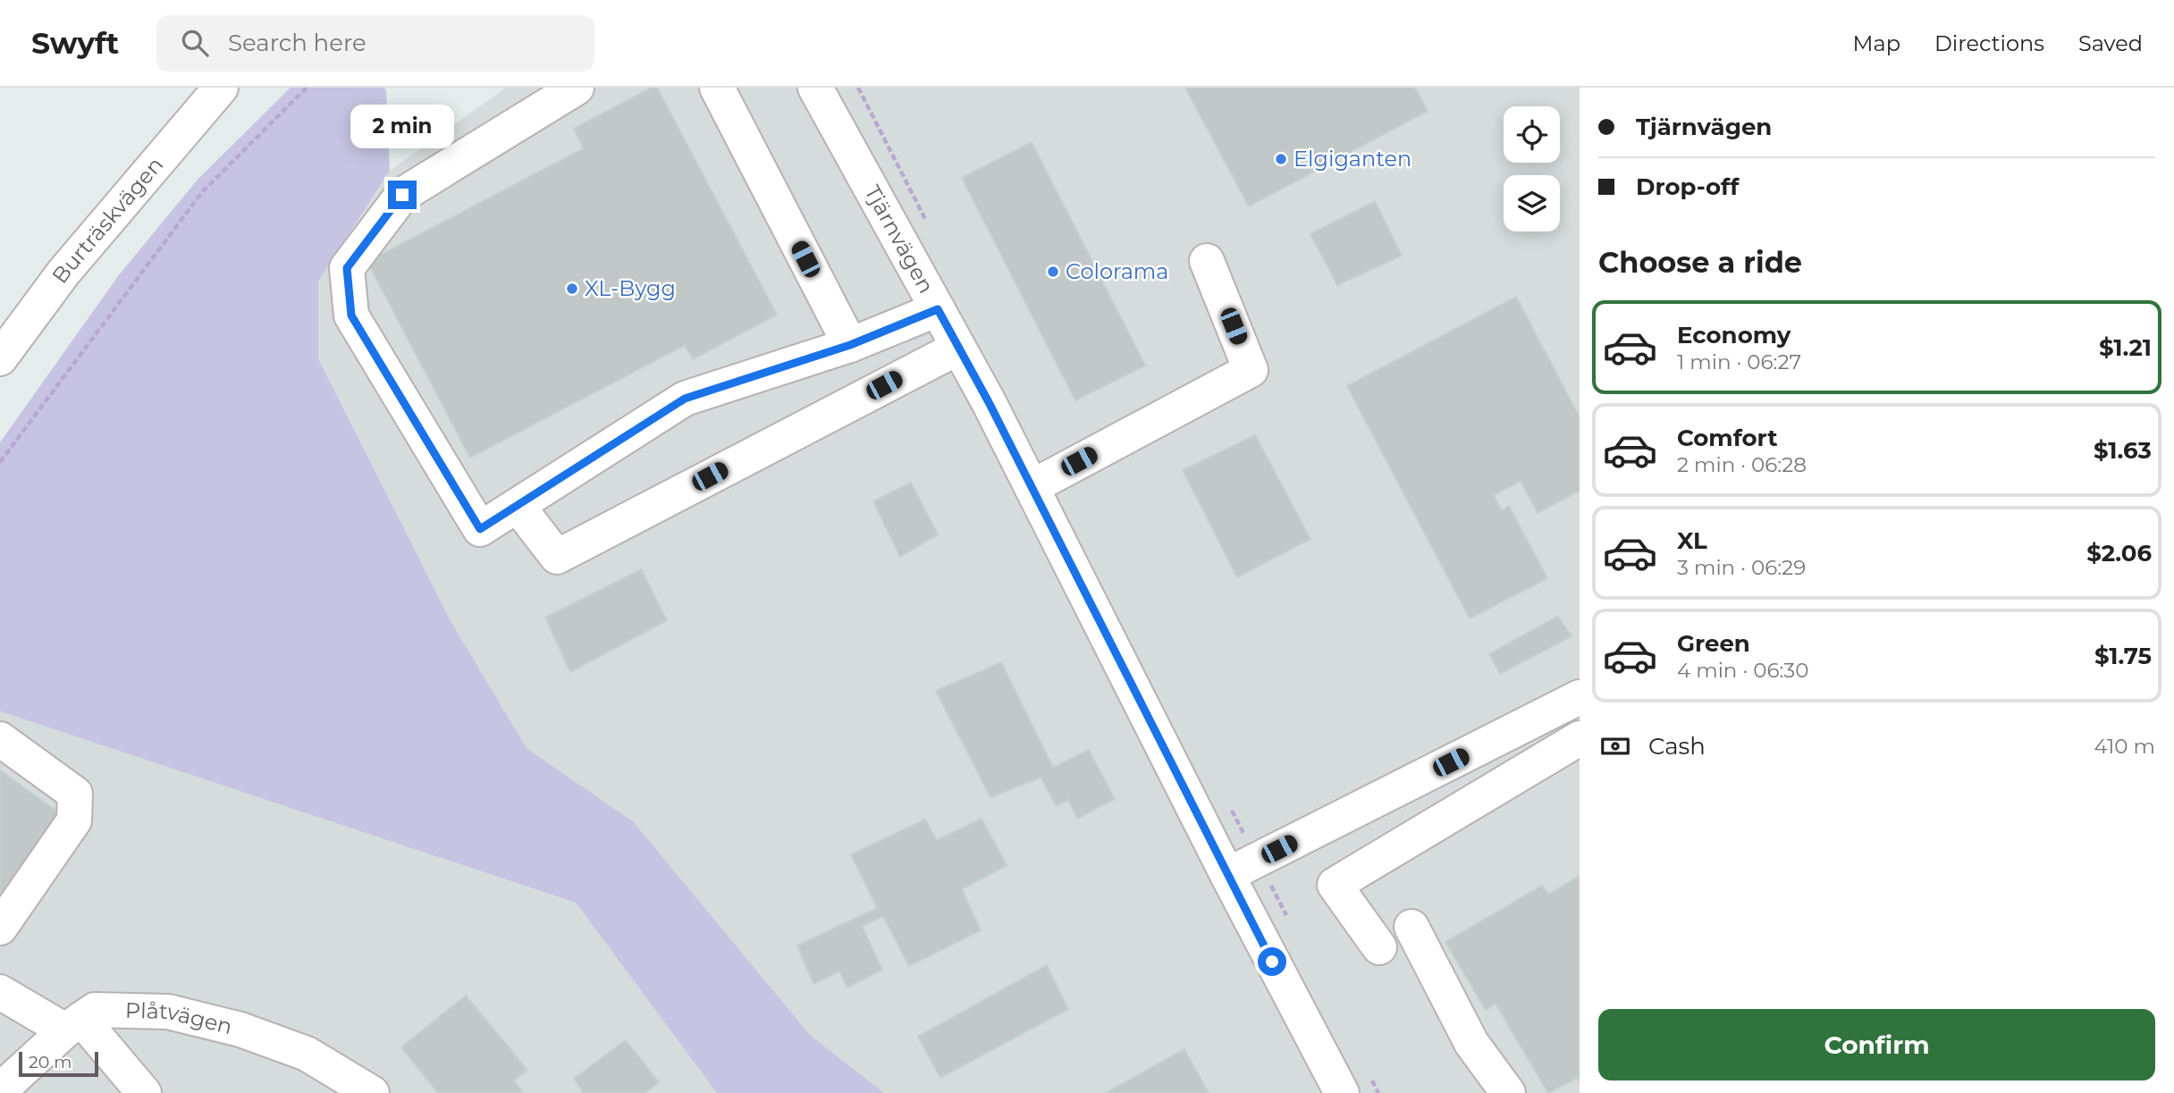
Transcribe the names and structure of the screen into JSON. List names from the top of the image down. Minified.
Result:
{"streets":{"street":["Burträskvägen","Tjärnvägen","Plåtvägen"]},"places":["Elgiganten","Colorama","XL-Bygg"],"scale_bar":"20 m","page":{"header":"Swyft","search":"Search here","nav":["Map","Directions","Saved"],"banner":["Tjärnvägen","Drop-off"],"bubble":"2 min","heading":"Choose a ride","list":[{"name":"Economy","note":"1 min · 06:27","value":"$1.21"},{"name":"Comfort","note":"2 min · 06:28","value":"$1.63"},{"name":"XL","note":"3 min · 06:29","value":"$2.06"},{"name":"Green","note":"4 min · 06:30","value":"$1.75"}],"pay":["Cash","410 m"],"buttons":"Confirm","scale":"20 m"}}
